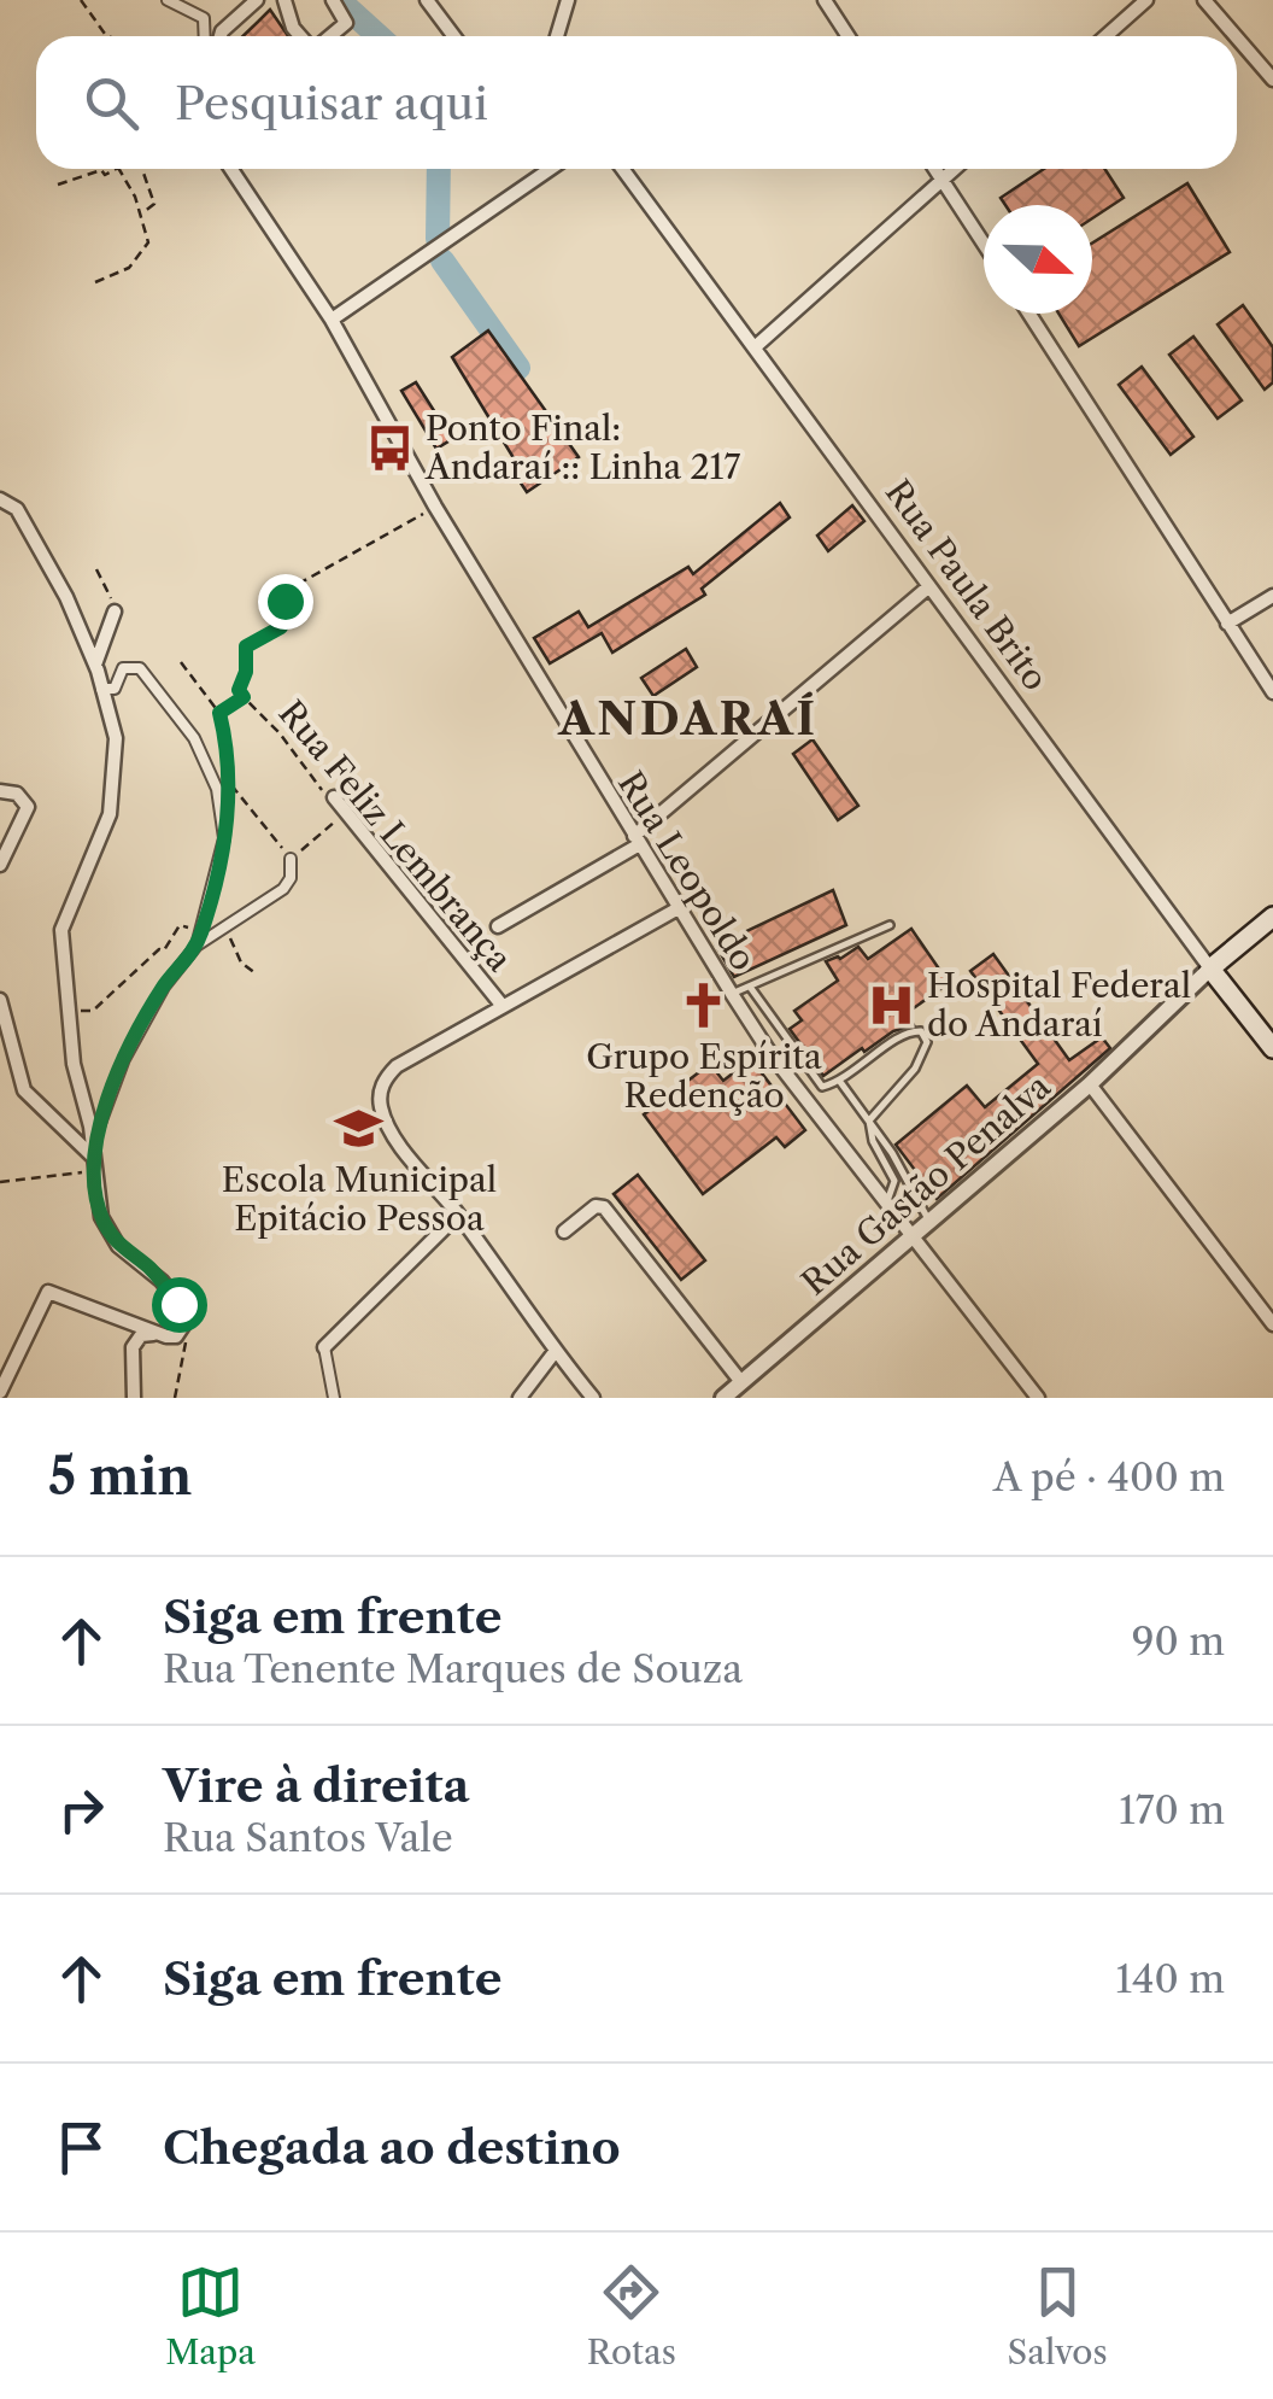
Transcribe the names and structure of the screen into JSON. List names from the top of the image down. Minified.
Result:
{"streets":{"main road":["Rua Paula Brito","Rua Gastão Penalva"],"street":["Rua Feliz Lembrança","Rua Leopoldo"]},"crossings":[["Rua Paula Brito","Rua Gastão Penalva"],["Rua Leopoldo","Rua Gastão Penalva"]],"districts":["ANDARAÍ"],"places":{"bus stop":["Ponto Final: Andaraí :: Linha 217"],"church":["Grupo Espírita Redenção"],"hospital":["Hospital Federal do Andaraí"],"school or university":["Escola Municipal Epitácio Pessoa"]},"north":"right","page":{"search":"Pesquisar aqui","heading":["5 min","A pé · 400 m"],"list":[["Siga em frente","Rua Tenente Marques de Souza","90 m"],["Vire à direita","Rua Santos Vale","170 m"],["Siga em frente","140 m"],"Chegada ao destino"],"nav":["Mapa","Rotas","Salvos"]}}
